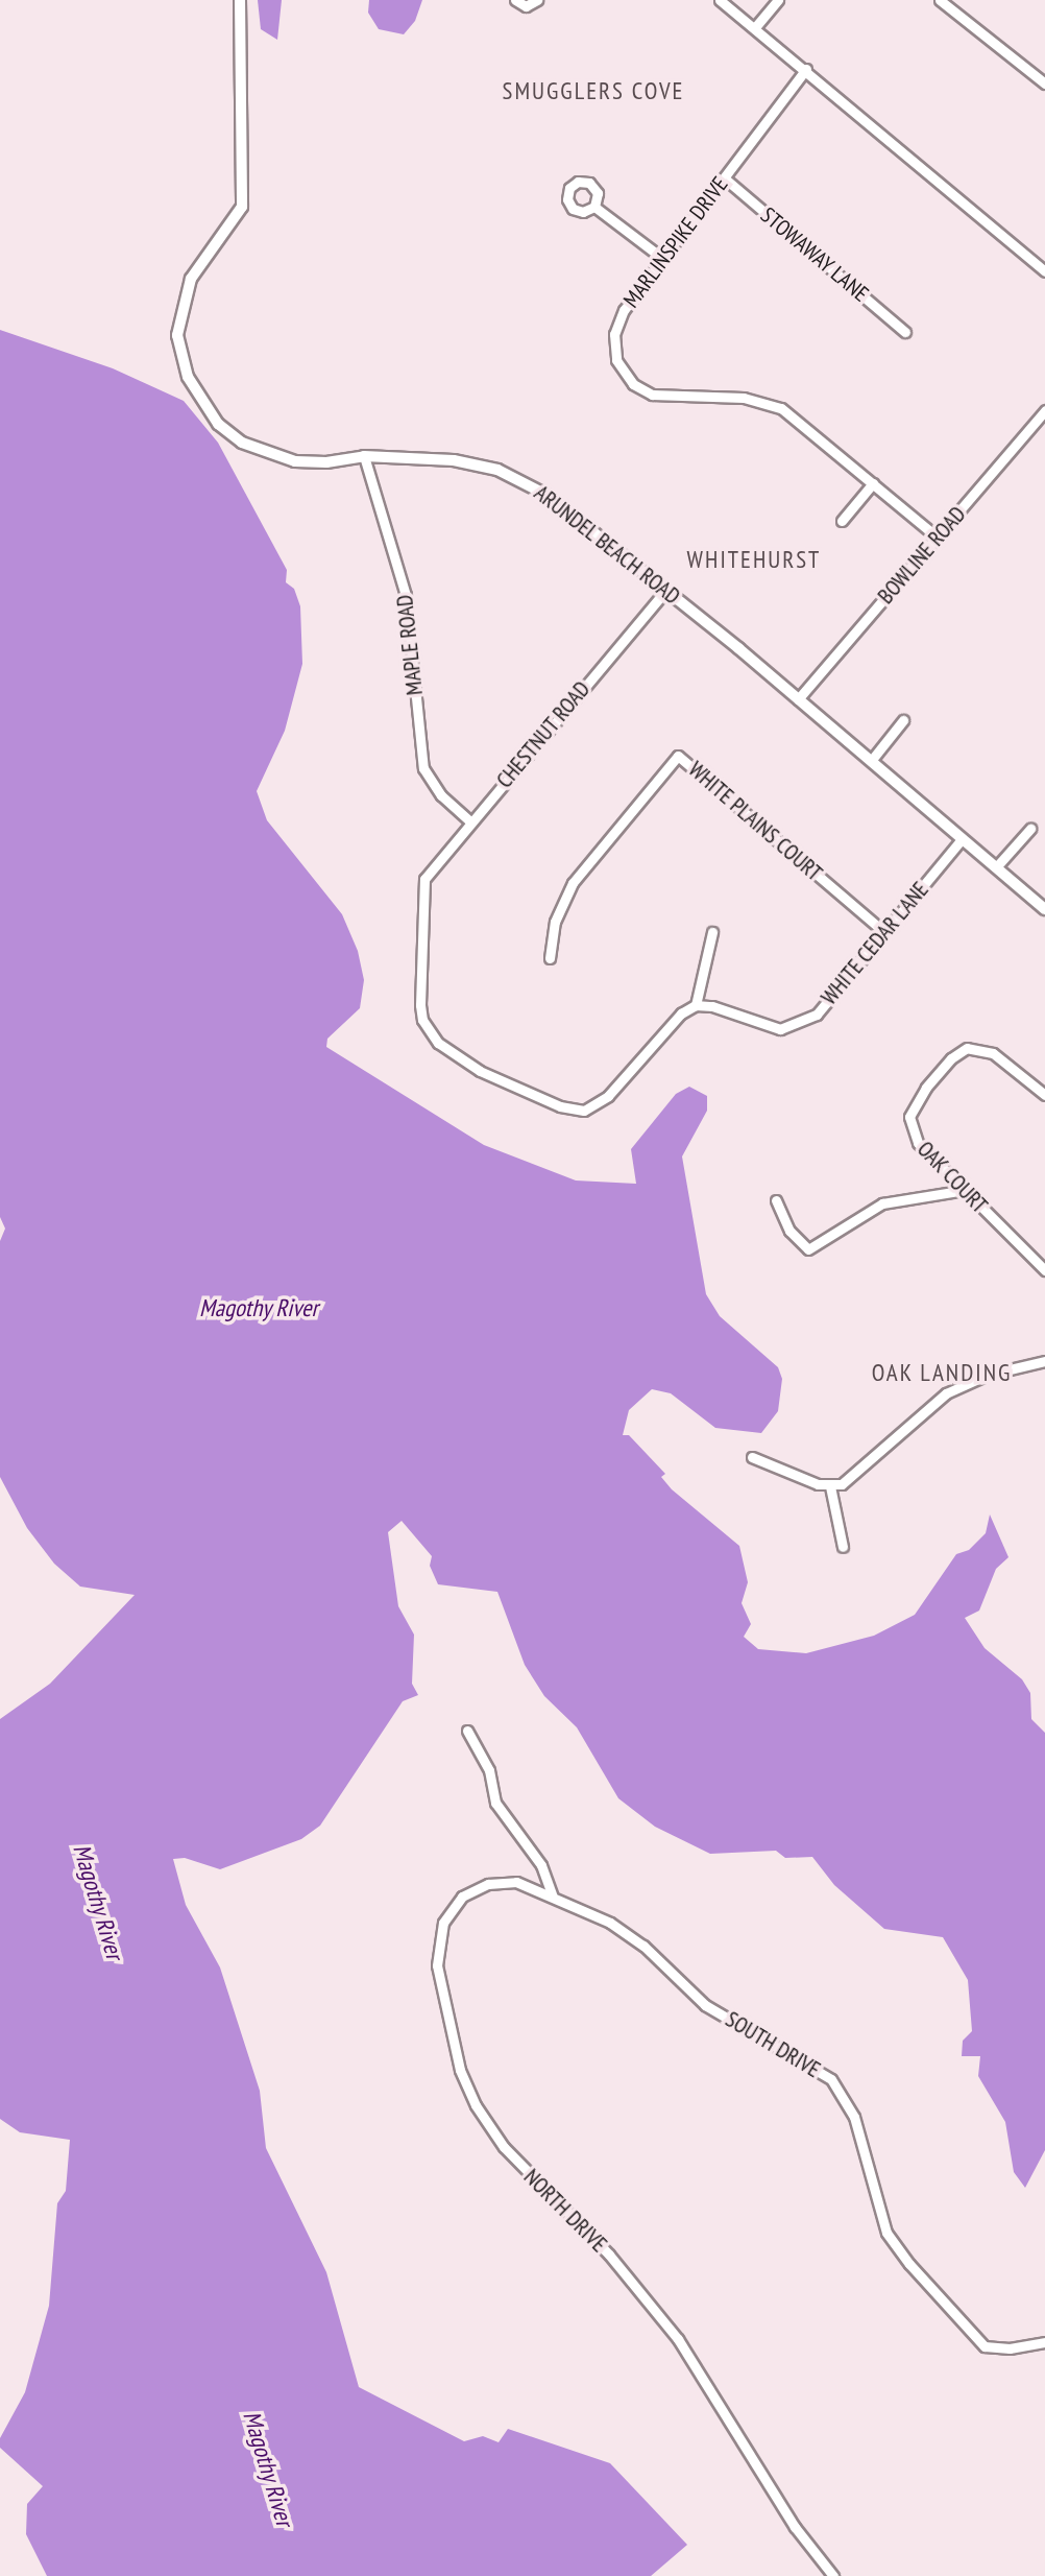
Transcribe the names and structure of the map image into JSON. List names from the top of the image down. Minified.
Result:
{"streets":{"street":["MARLINSPIKE DRIVE","STOWAWAY LANE","ARUNDEL BEACH ROAD","BOWLINE ROAD","MAPLE ROAD","CHESTNUT ROAD","WHITE PLAINS COURT","WHITE CEDAR LANE","OAK COURT","SOUTH DRIVE","NORTH DRIVE"]},"crossings":[["MARLINSPIKE DRIVE","STOWAWAY LANE"],["MARLINSPIKE DRIVE","BOWLINE ROAD"],["ARUNDEL BEACH ROAD","BOWLINE ROAD"],["ARUNDEL BEACH ROAD","MAPLE ROAD"],["ARUNDEL BEACH ROAD","CHESTNUT ROAD"],["ARUNDEL BEACH ROAD","WHITE CEDAR LANE"],["MAPLE ROAD","CHESTNUT ROAD"],["CHESTNUT ROAD","WHITE CEDAR LANE"],["WHITE PLAINS COURT","WHITE CEDAR LANE"],["SOUTH DRIVE","NORTH DRIVE"]],"districts":["SMUGGLERS COVE","WHITEHURST","OAK LANDING"],"water":["Magothy River"]}
